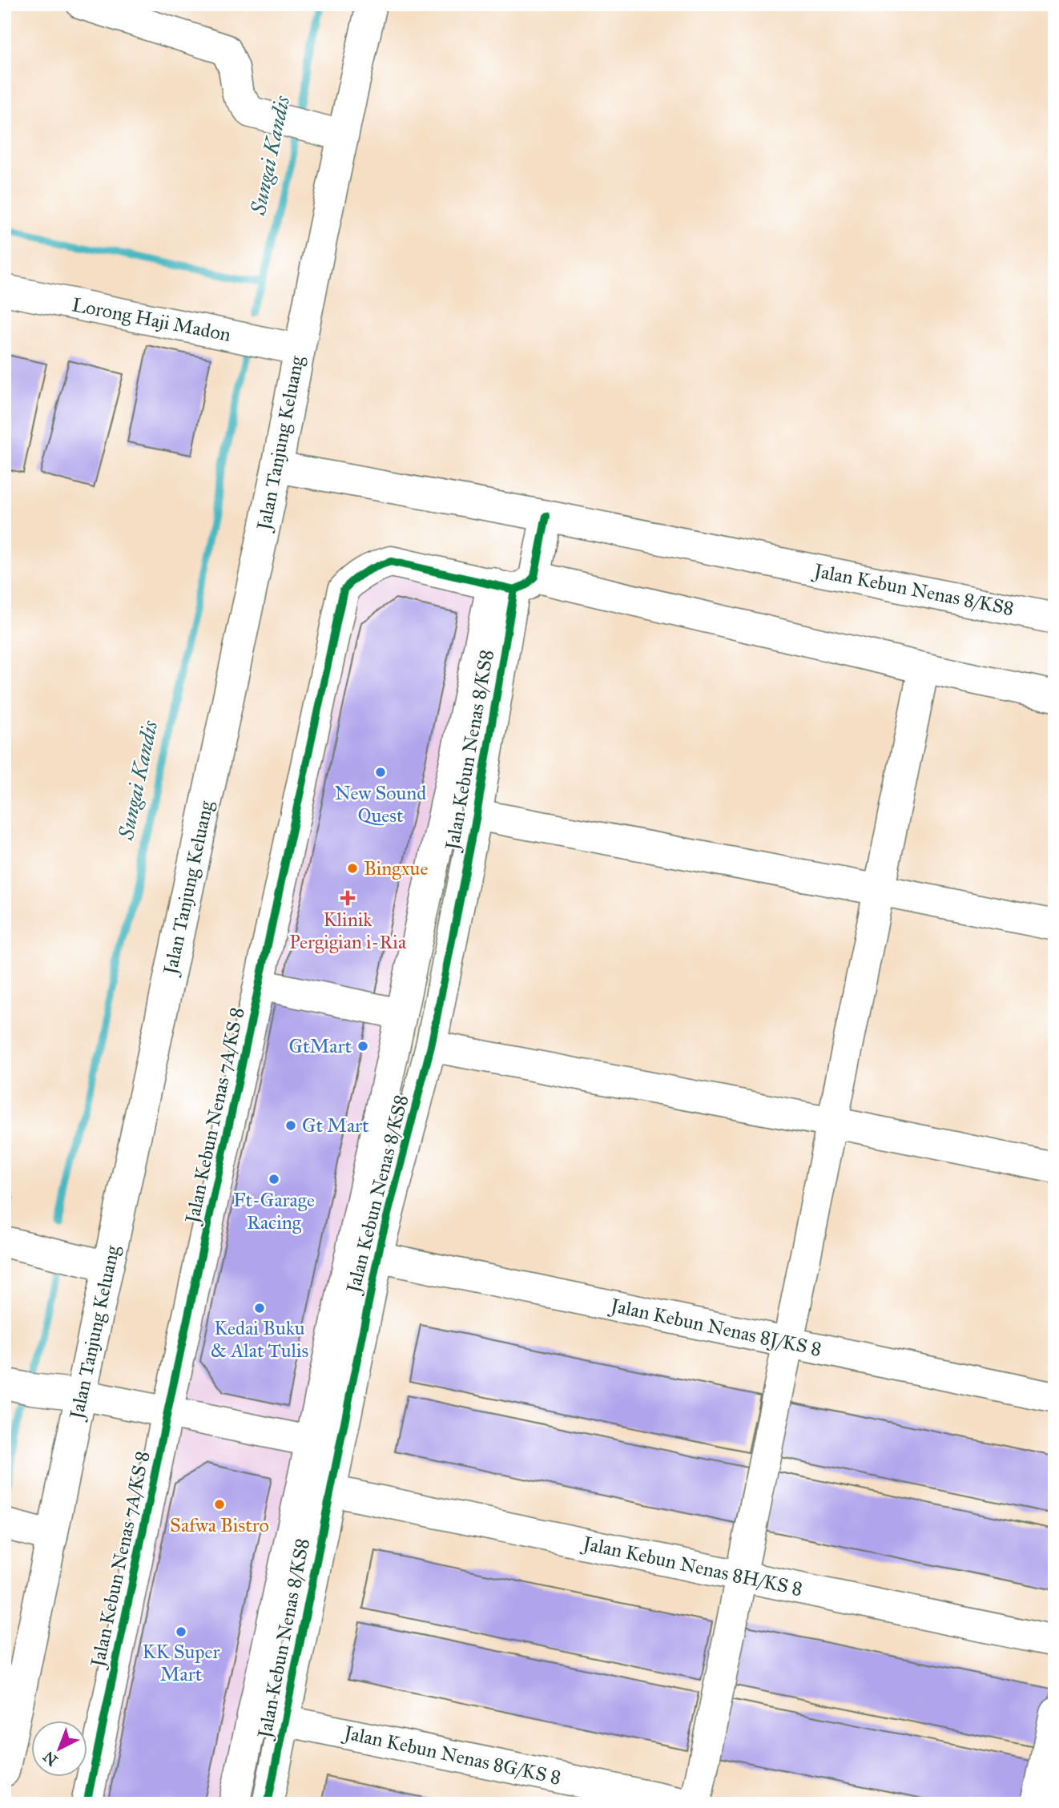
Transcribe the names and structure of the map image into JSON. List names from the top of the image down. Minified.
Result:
{"streets":{"street":["Lorong Haji Madon","Jalan Tanjung Keluang","Jalan Kebun Nenas 8/KS8","Jalan Kebun Nenas 7A/KS 8","Jalan Kebun Nenas 8J/KS 8","Jalan Kebun Nenas 8H/KS 8","Jalan Kebun Nenas 8G/KS 8"]},"crossings":[["Lorong Haji Madon","Jalan Tanjung Keluang"],["Jalan Tanjung Keluang","Jalan Kebun Nenas 8/KS8"],["Jalan Kebun Nenas 8/KS8","Jalan Kebun Nenas 7A/KS 8"],["Jalan Kebun Nenas 8/KS8","Jalan Kebun Nenas 8J/KS 8"],["Jalan Kebun Nenas 8/KS8","Jalan Kebun Nenas 8H/KS 8"],["Jalan Kebun Nenas 8/KS8","Jalan Kebun Nenas 8G/KS 8"]],"water":["Sungai Kandis"],"places":{"other":["New Sound Quest","Bingxue","GtMart","Gt Mart","Ft-Garage Racing","Kedai Buku & Alat Tulis","Safwa Bistro","KK Super Mart"],"health":["Klinik Pergigian i-Ria"]},"north":"bottom left"}
